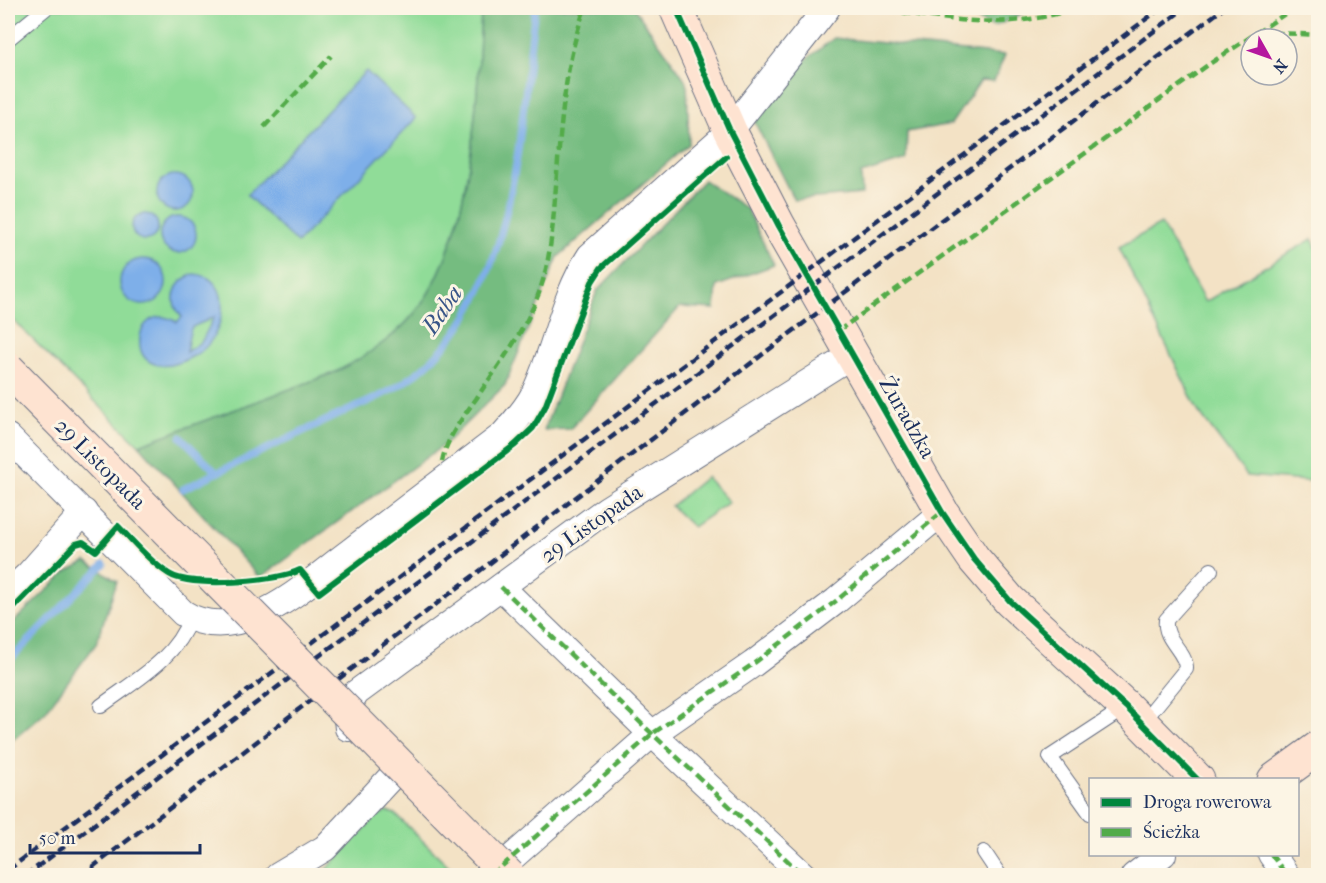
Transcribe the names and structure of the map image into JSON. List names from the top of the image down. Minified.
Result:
{"streets":{"street":["Żuradzka","29 Listopada"]},"crossings":[["Żuradzka","29 Listopada"]],"water":["Baba"],"legend":["Droga rowerowa","Ścieżka"],"scale_bar":"50 m","north":"bottom right"}
